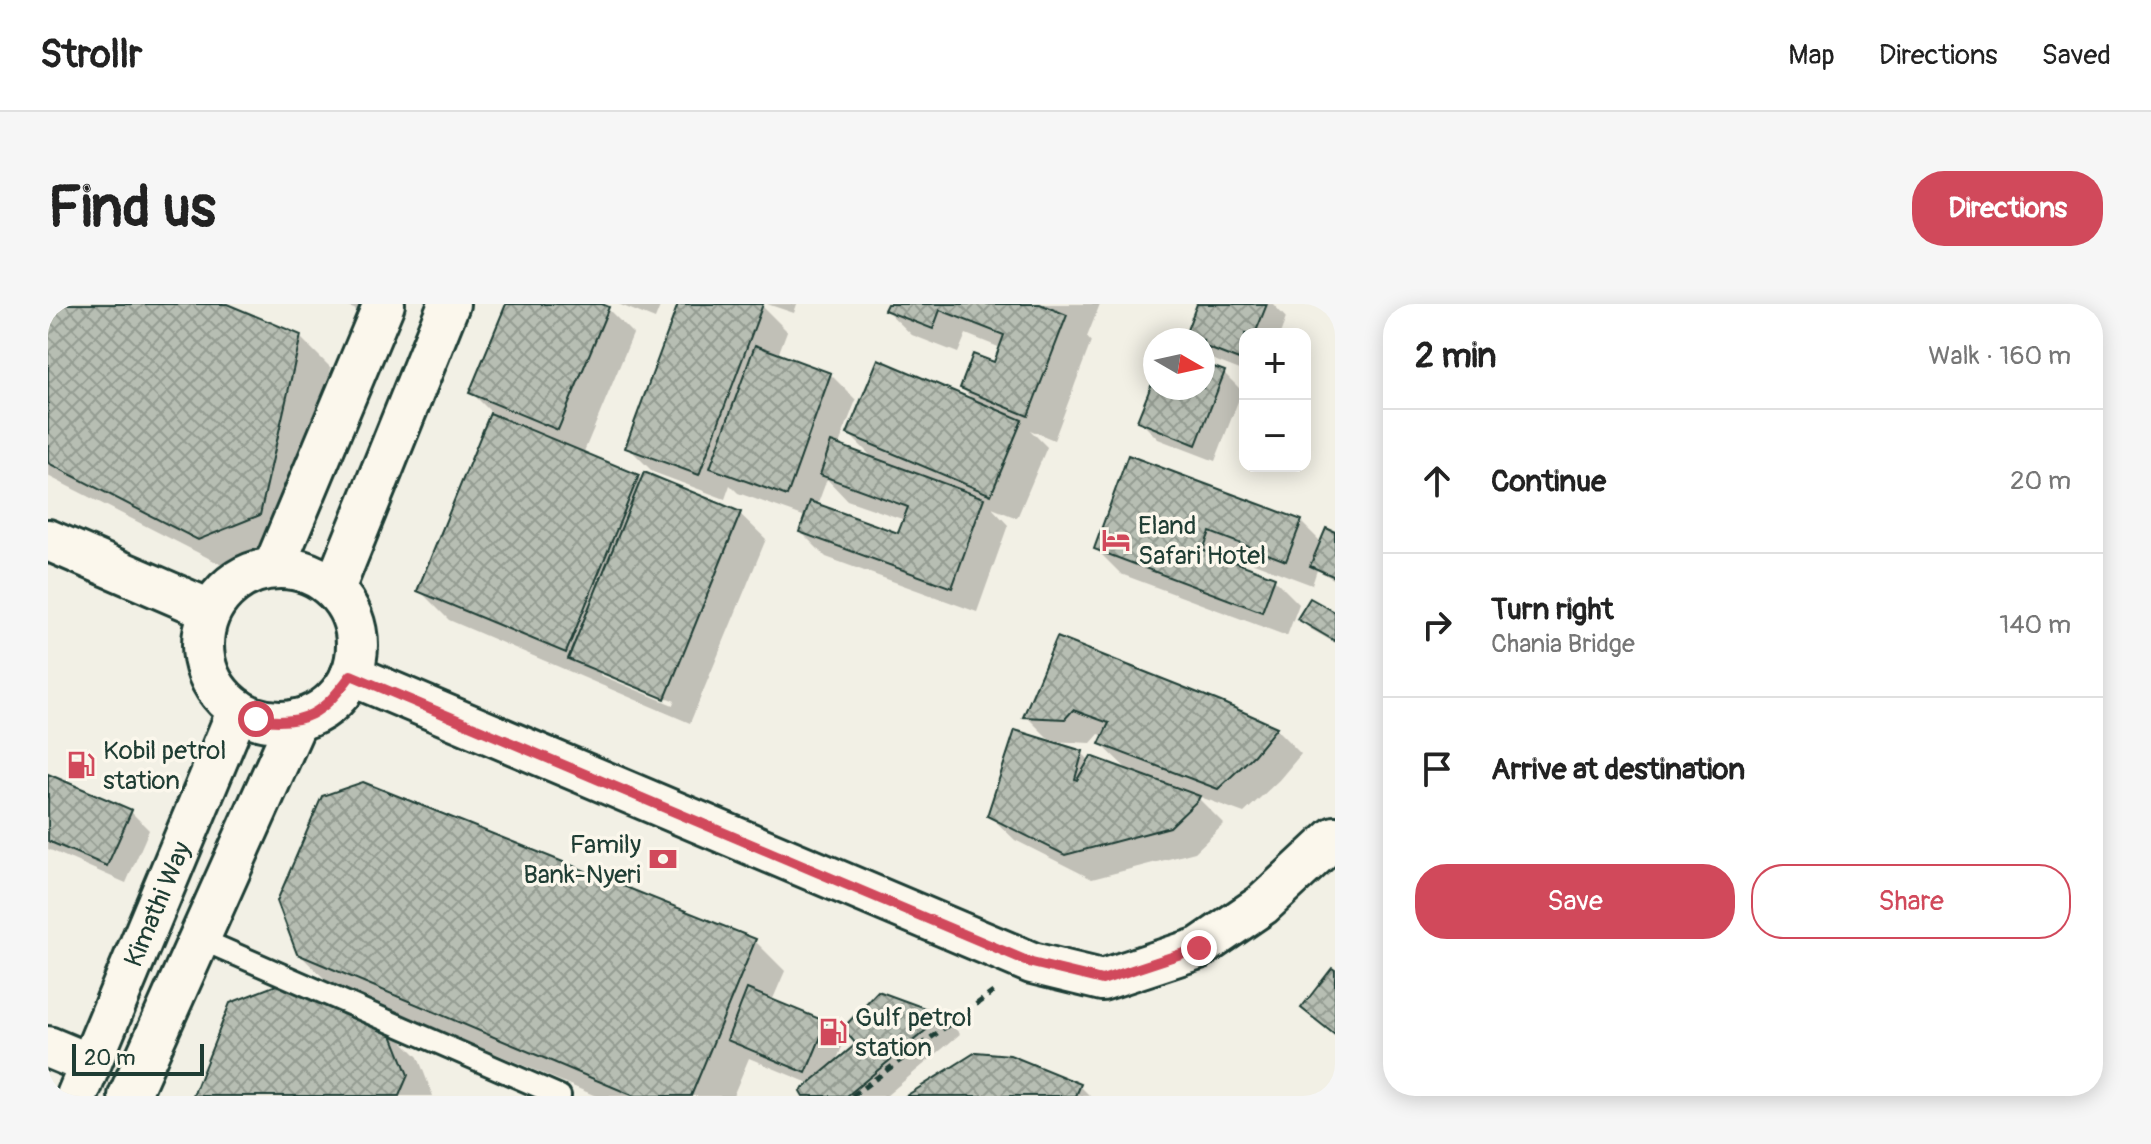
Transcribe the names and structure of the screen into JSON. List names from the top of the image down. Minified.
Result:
{"streets":{"street":["Kimathi Way"]},"places":{"hotel":["Eland Safari Hotel"],"fuel station":["Kobil petrol station","Gulf petrol station"],"bank":["Family Bank-Nyeri"]},"scale_bar":"20 m","north":"right","page":{"header":"Strollr","nav":["Map","Directions","Saved"],"buttons":["Directions",["Save","Share"]],"title":"Find us","heading":["2 min","Walk · 160 m"],"map_buttons":["+","−"],"list":[["Continue","20 m"],["Turn right","Chania Bridge","140 m"],"Arrive at destination"],"scale":"20 m"}}
